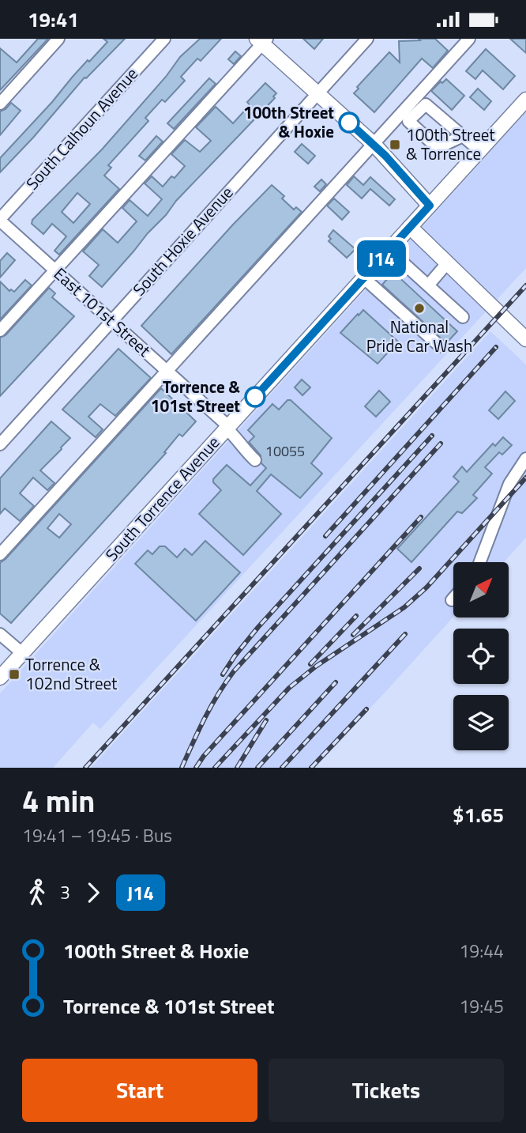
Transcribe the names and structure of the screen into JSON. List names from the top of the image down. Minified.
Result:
{"streets":{"main road":["South Torrence Avenue"],"street":["South Calhoun Avenue","South Hoxie Avenue","East 101st Street"]},"crossings":[["South Calhoun Avenue","East 101st Street"],["South Hoxie Avenue","East 101st Street"],["East 101st Street","South Torrence Avenue"]],"places":{"other":["100th Street & Hoxie","National Pride Car Wash","Torrence & 101st Street"],"transit":["100th Street & Torrence","Torrence & 102nd Street"]},"lines":["bus line J14"],"house_numbers":["10055"],"north":"top right","page":{"status":"19:41","on_map":"J14","heading":["4 min","19:41 – 19:45 · Bus","$1.65"],"legs":["3","J14"],"list":[{"name":"100th Street & Hoxie","value":"19:44"},{"name":"Torrence & 101st Street","value":"19:45"}],"buttons":["Start","Tickets"]}}
